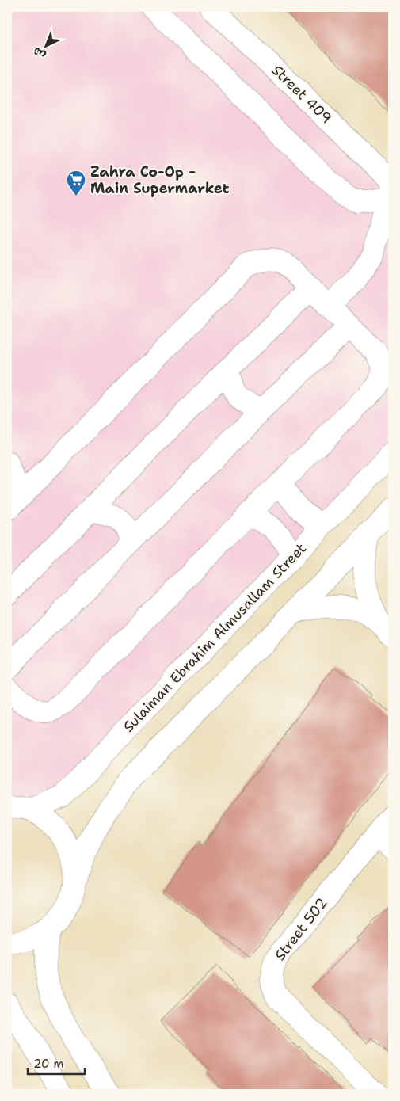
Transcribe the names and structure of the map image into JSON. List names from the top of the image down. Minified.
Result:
{"streets":{"street":["Street 409","Sulaiman Ebrahim Almusallam Street","Street 502"]},"places":{"supermarket":["Zahra Co-Op - Main Supermarket"]},"scale_bar":"20 m","north":"bottom left"}
